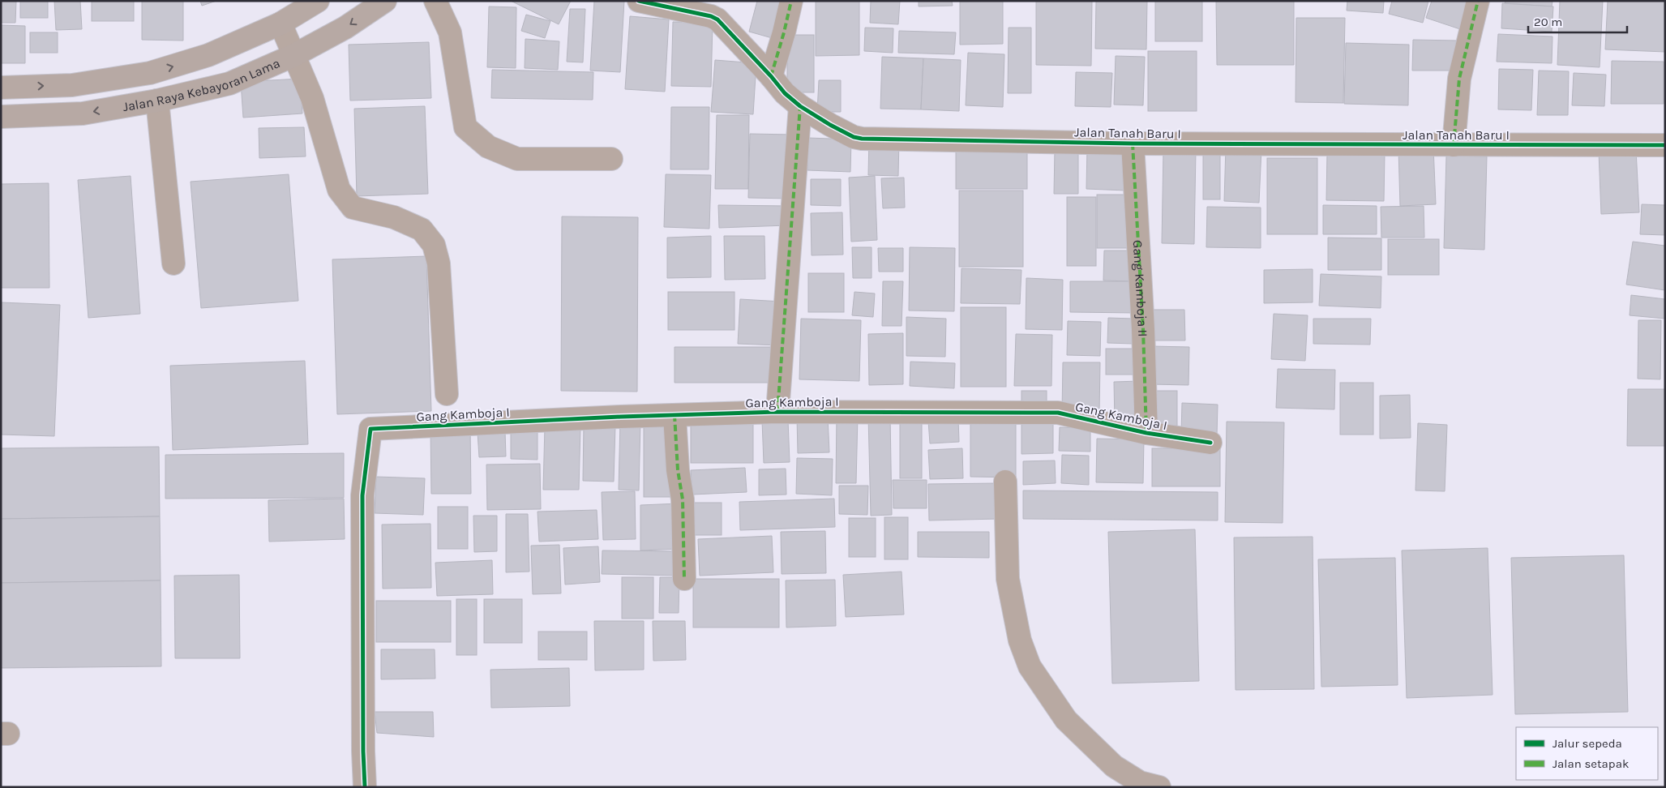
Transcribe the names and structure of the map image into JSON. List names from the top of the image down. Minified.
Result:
{"streets":{"main road":["Jalan Raya Kebayoran Lama"],"street":["Jalan Tanah Baru I","Gang Kamboja II","Gang Kamboja I"]},"crossings":[["Jalan Tanah Baru I","Gang Kamboja II"],["Jalan Tanah Baru I","Gang Kamboja I"],["Gang Kamboja II","Gang Kamboja I"]],"legend":["Jalur sepeda","Jalan setapak"],"scale_bar":"20 m"}
